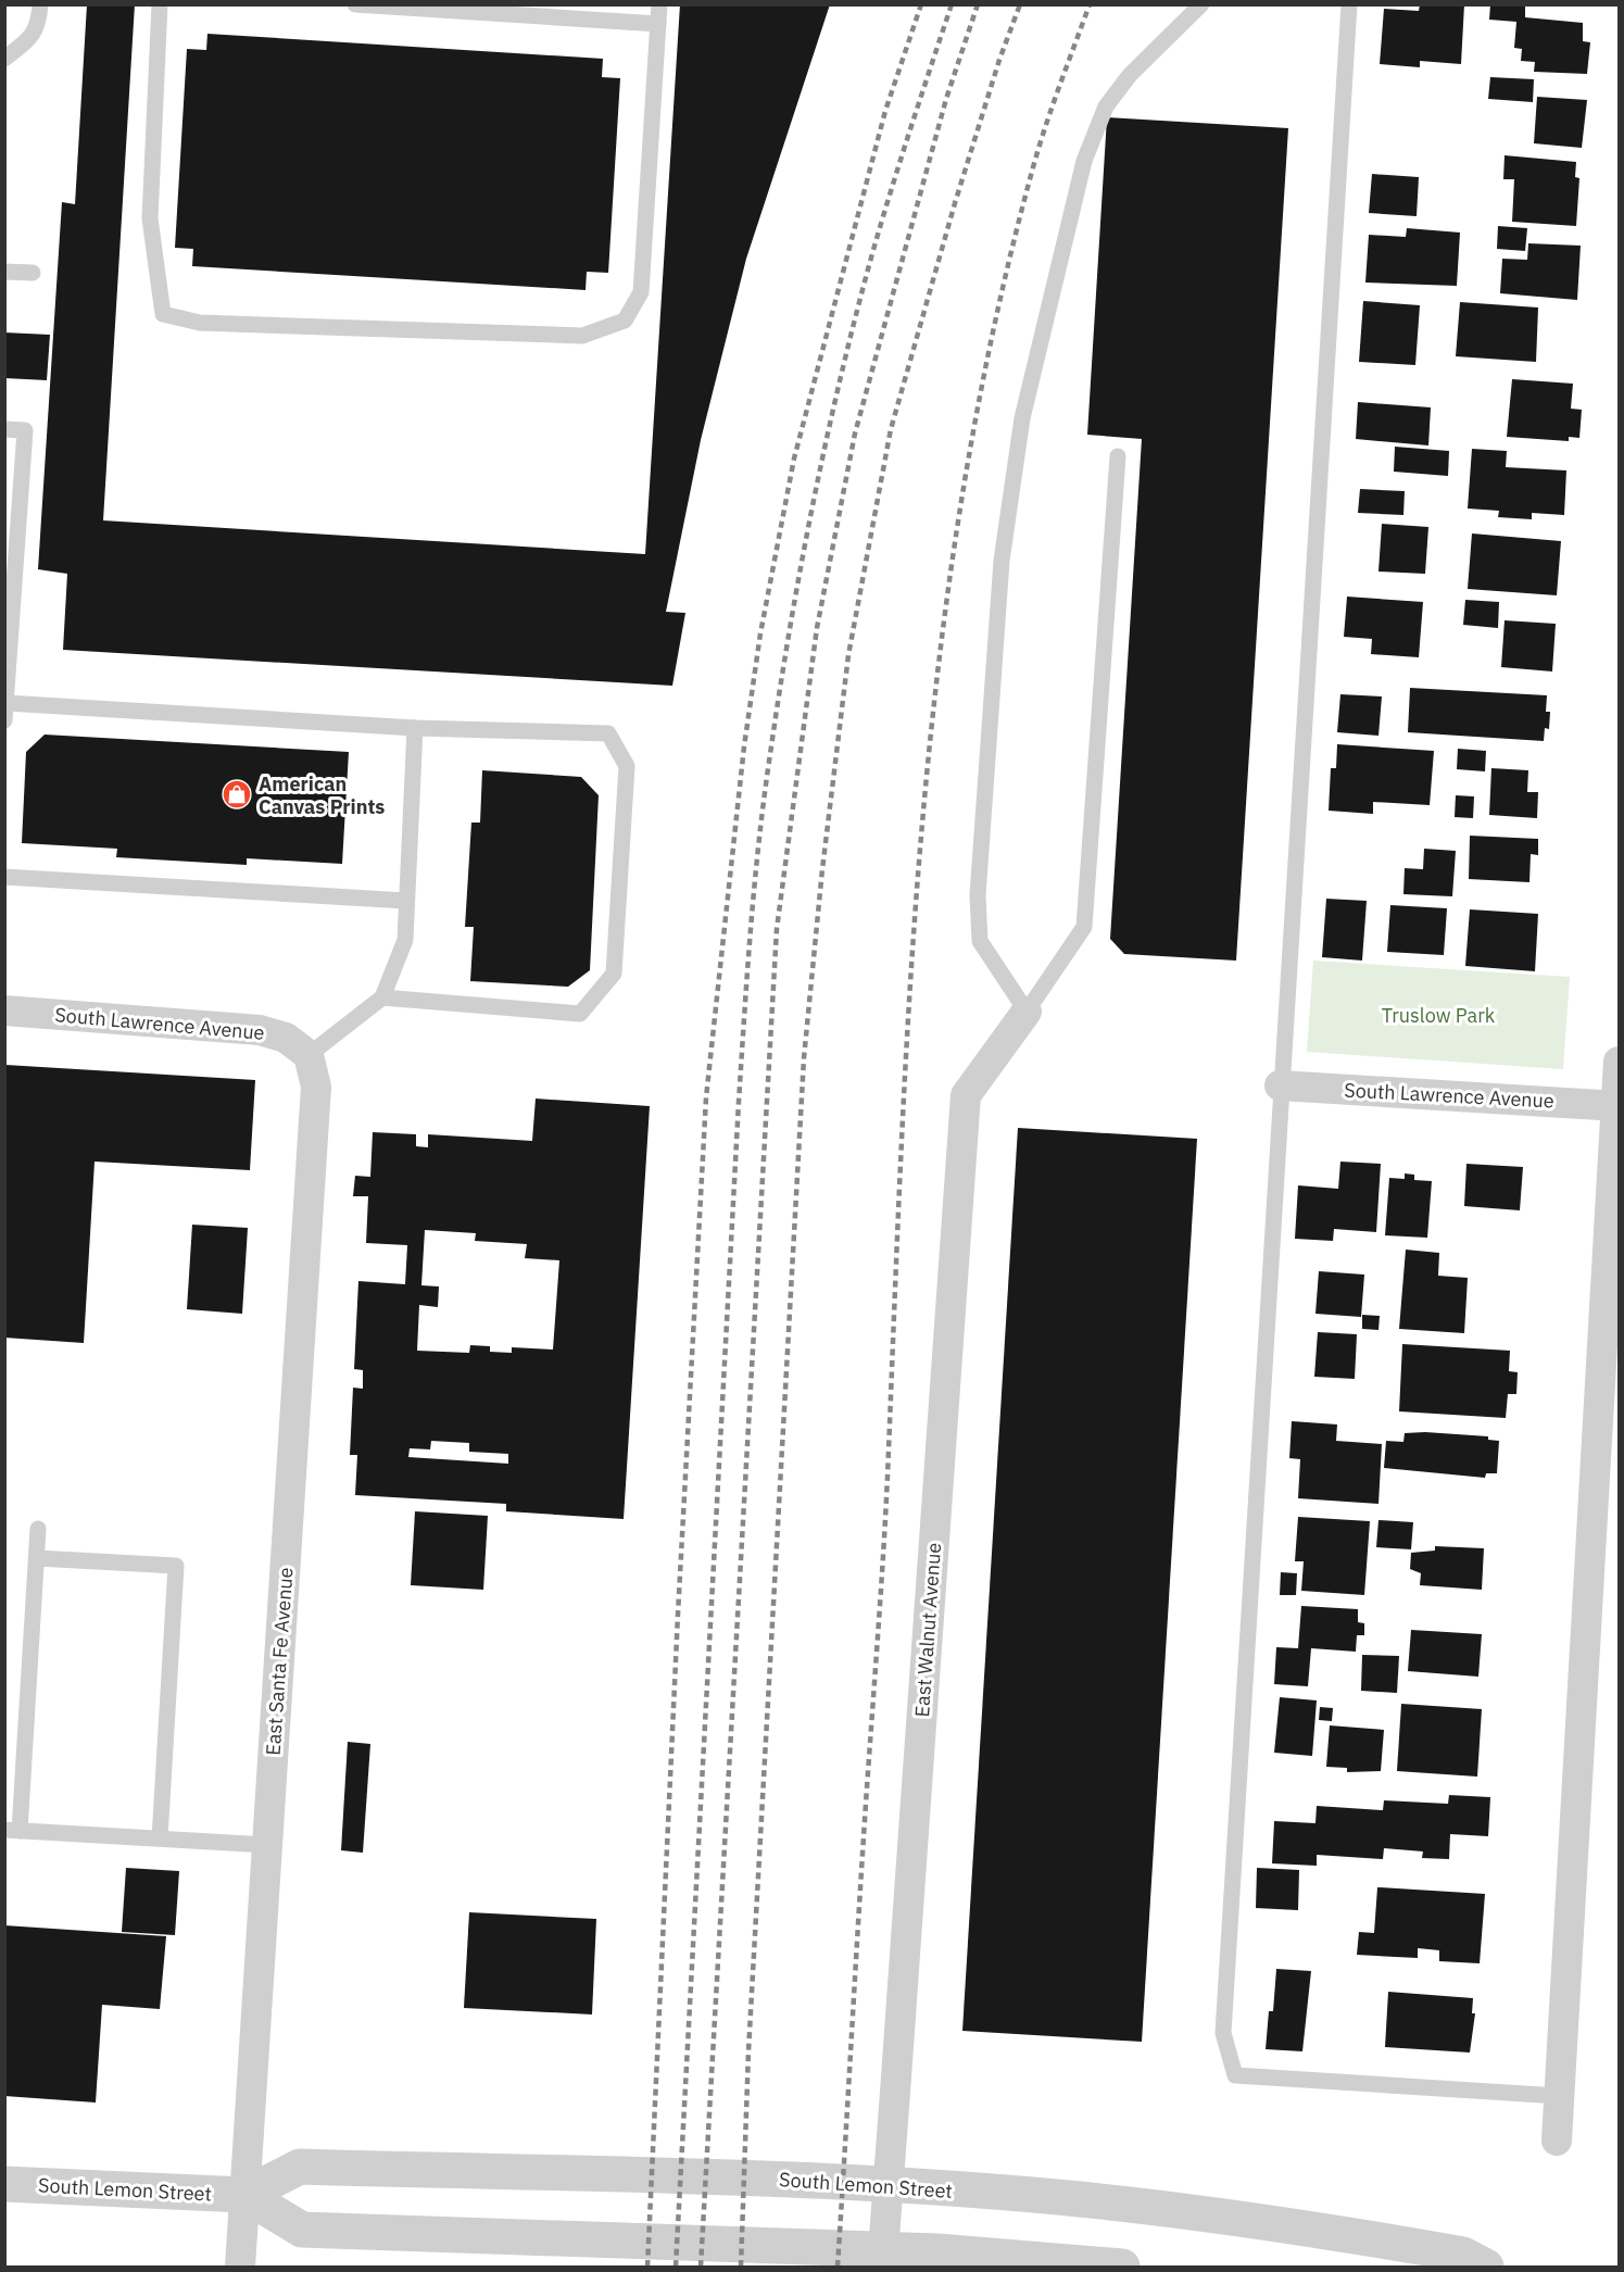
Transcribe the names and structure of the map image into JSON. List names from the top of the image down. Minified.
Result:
{"streets":{"street":["South Lawrence Avenue","East Walnut Avenue","East Santa Fe Avenue","South Lemon Street"]},"crossings":[["South Lawrence Avenue","East Santa Fe Avenue"],["East Santa Fe Avenue","South Lemon Street"]],"parks":["Truslow Park"],"places":{"shop":["American Canvas Prints"]}}
